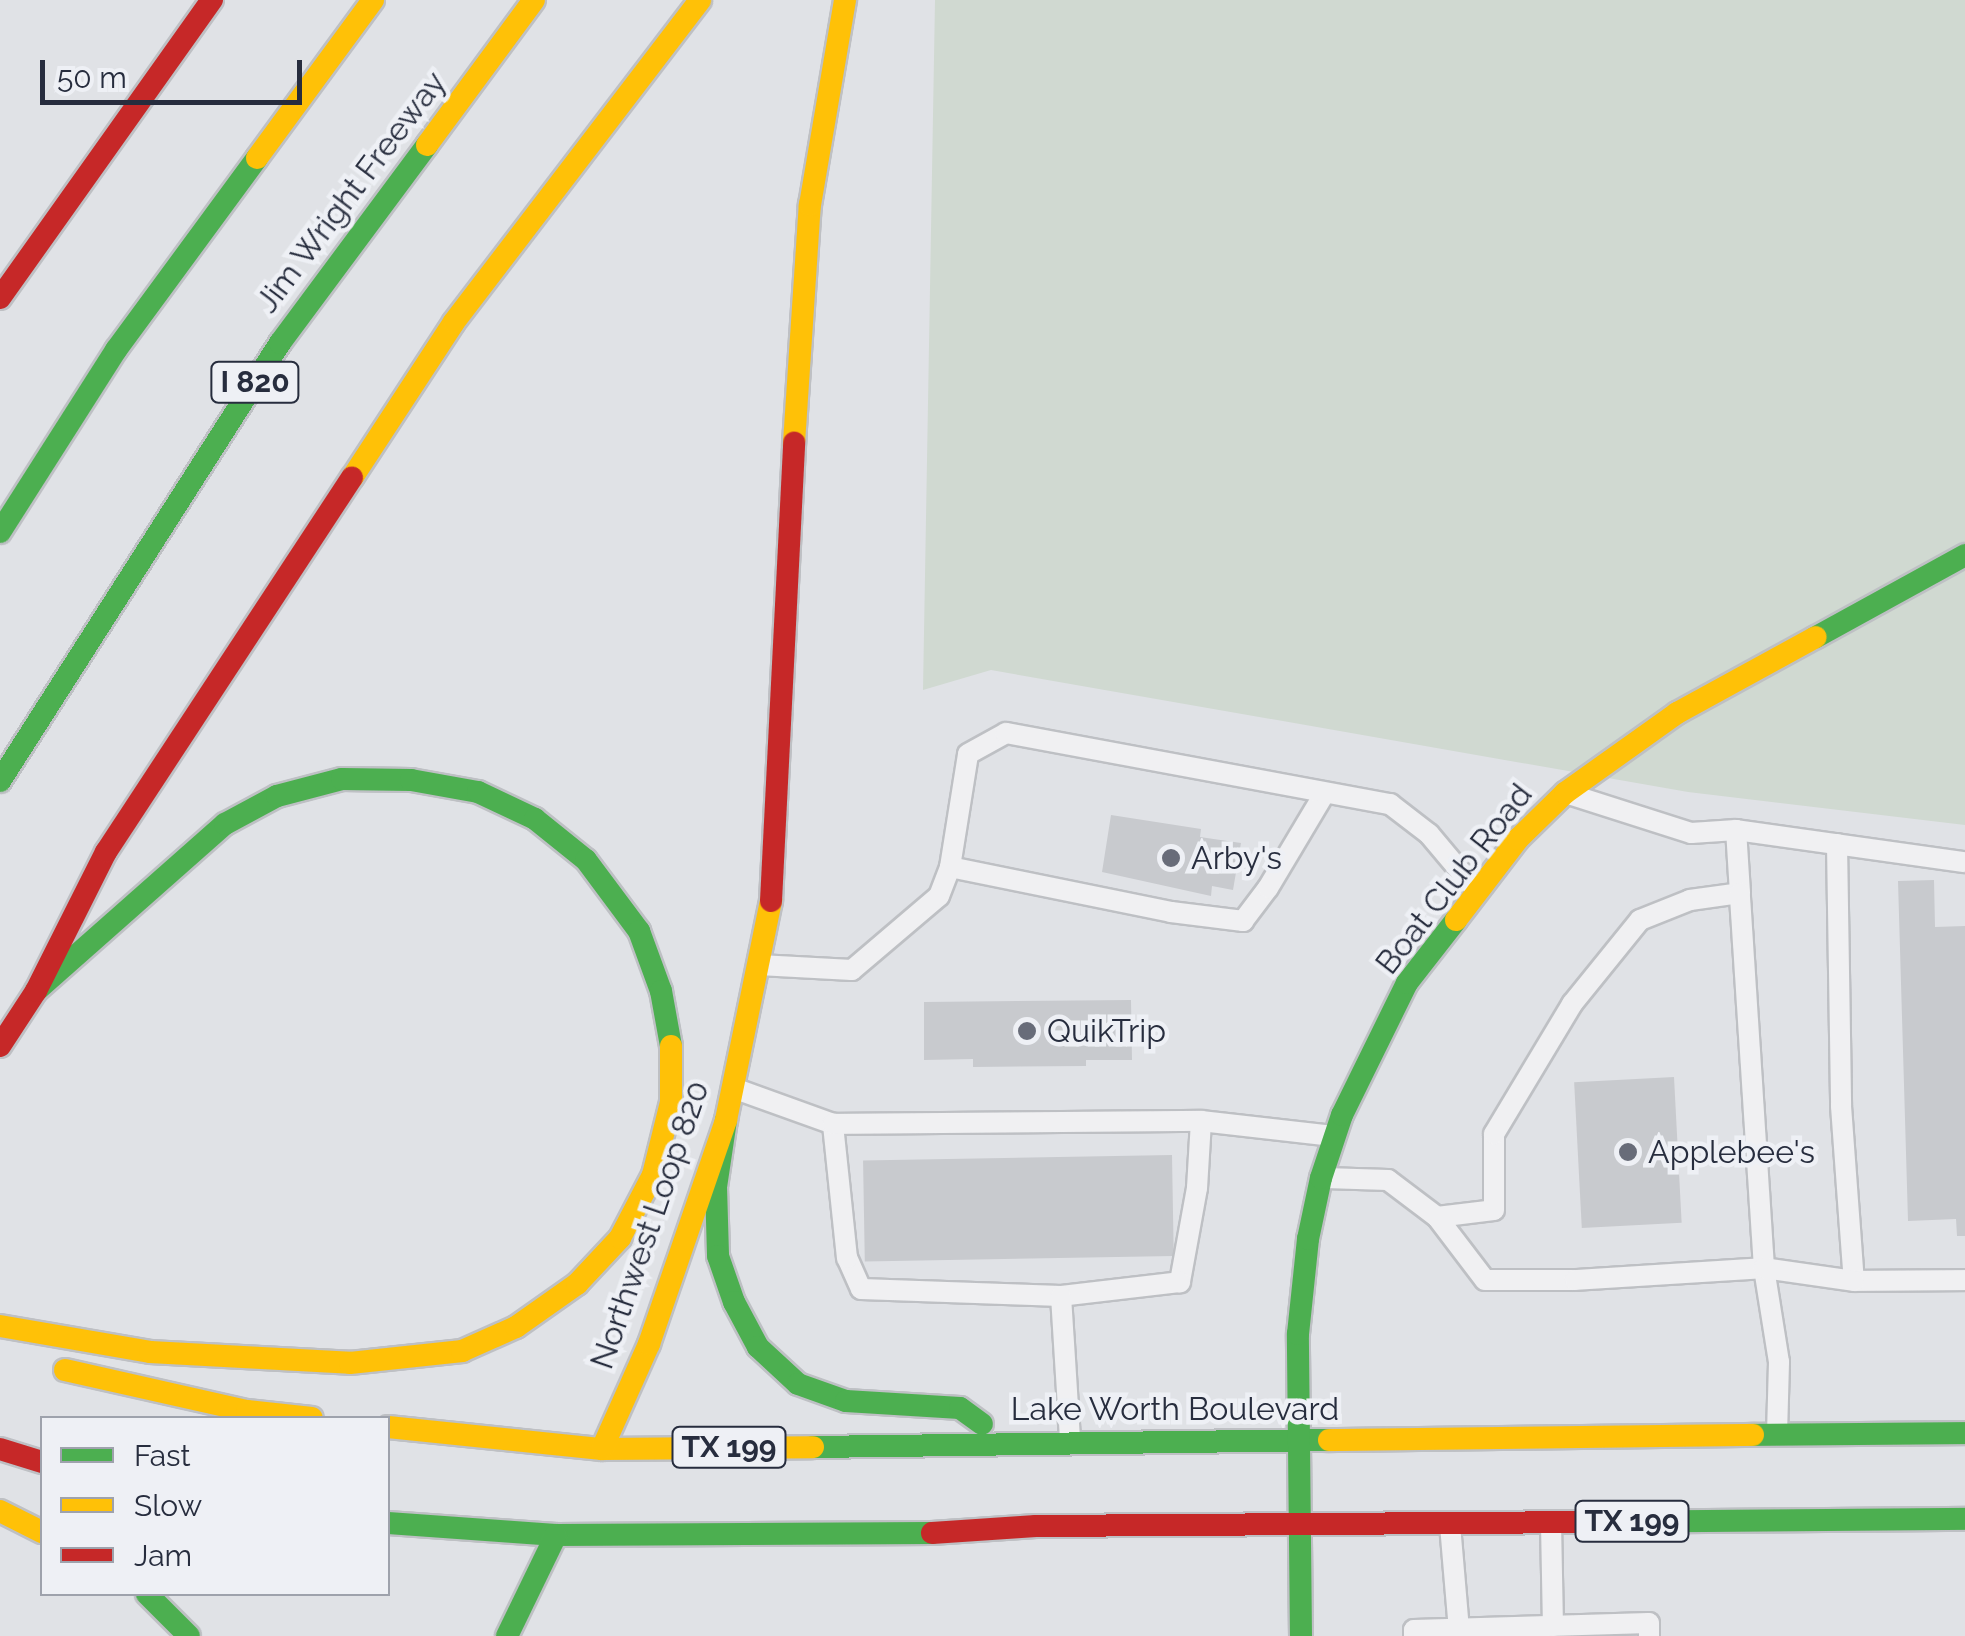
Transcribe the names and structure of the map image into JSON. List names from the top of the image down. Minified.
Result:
{"streets":{"main road":["Jim Wright Freeway","I 820","Boat Club Road","Northwest Loop 820","Lake Worth Boulevard","TX 199"]},"crossings":[["Boat Club Road","Lake Worth Boulevard"],["Boat Club Road","TX 199"],["Northwest Loop 820","Lake Worth Boulevard"]],"places":["Arby's","QuikTrip","Applebee's"],"legend":["Fast","Slow","Jam"],"scale_bar":"50 m"}
